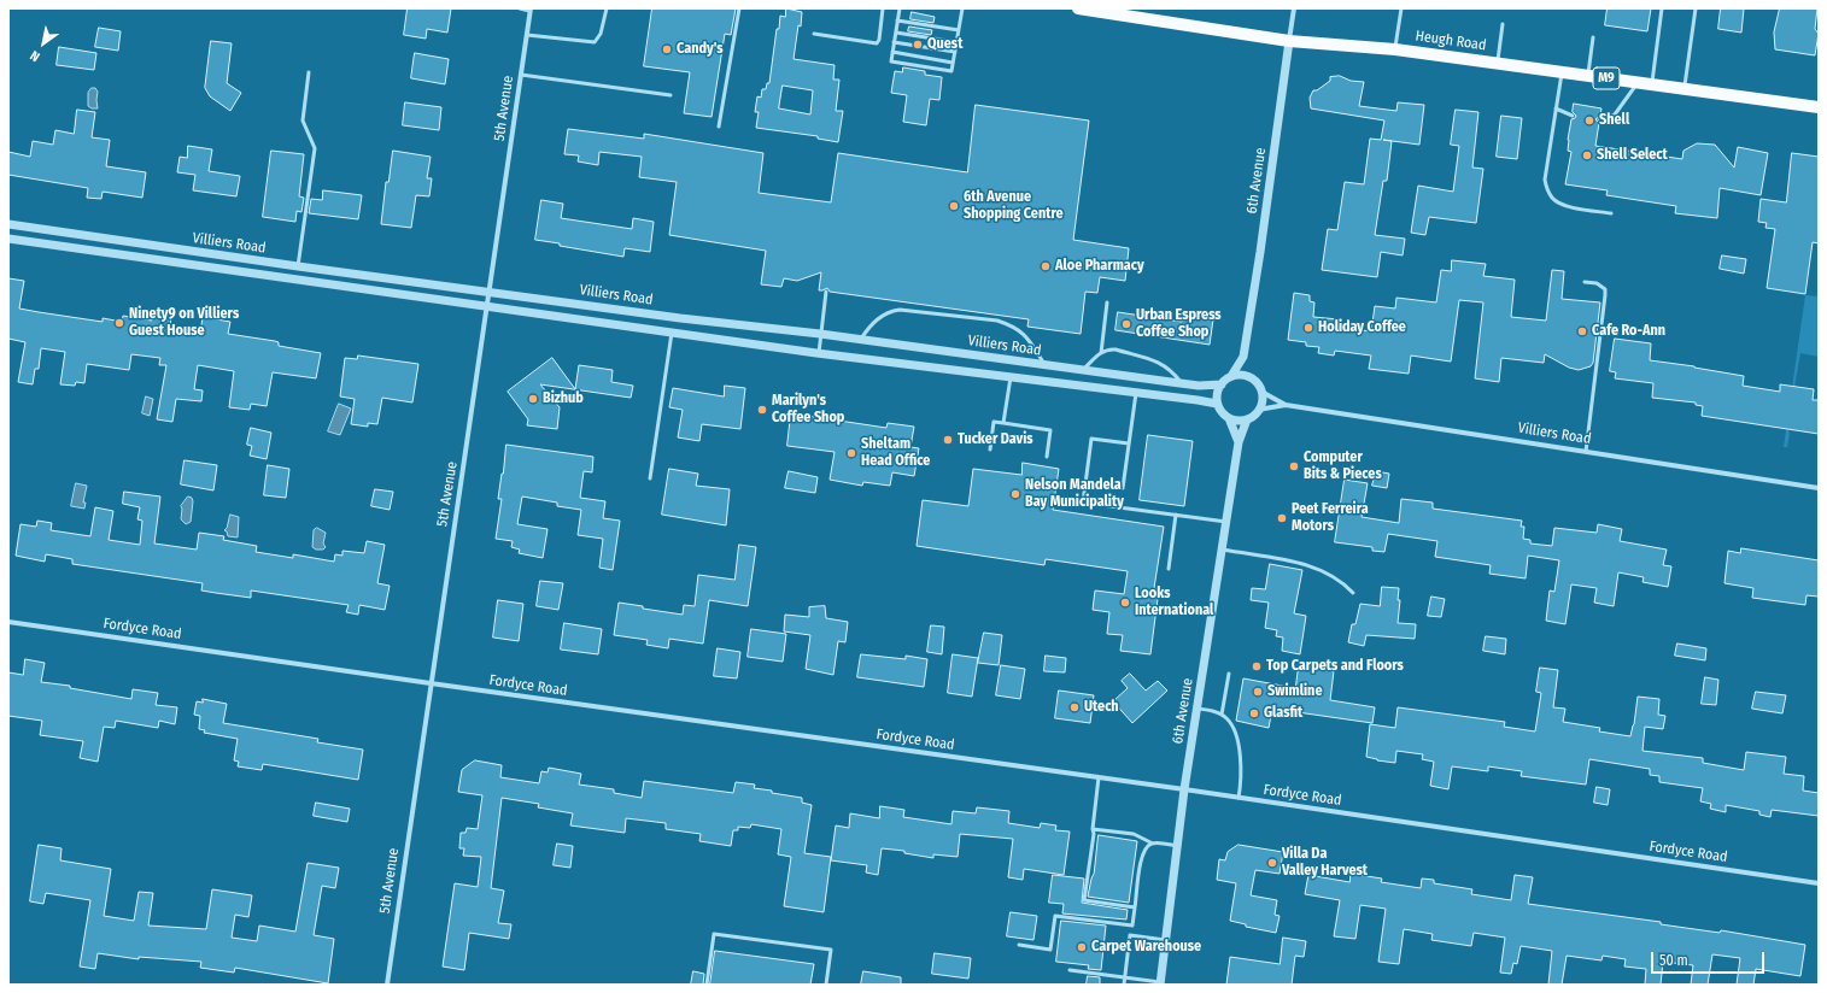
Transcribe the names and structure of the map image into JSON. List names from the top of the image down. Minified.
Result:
{"streets":{"main road":["Heugh Road","M9"],"street":["5th Avenue","6th Avenue","Villiers Road","Fordyce Road"]},"crossings":[["Heugh Road","6th Avenue"],["5th Avenue","Villiers Road"],["5th Avenue","Fordyce Road"],["6th Avenue","Villiers Road"],["6th Avenue","Fordyce Road"]],"places":["Quest","Candy's","Shell","Shell Select","6th Avenue Shopping Centre","Aloe Pharmacy","Ninety9 on Villiers Guest House","Urban Espress Coffee Shop","Holiday Coffee","Cafe Ro-Ann","Bizhub","Marilyn's Coffee Shop","Tucker Davis","Sheltam Head Office","Computer Bits & Pieces","Nelson Mandela Bay Municipality","Peet Ferreira Motors","Looks International","Top Carpets and Floors","Swimline","Utech","Glasfit","Villa Da Valley Harvest","Carpet Warehouse"],"scale_bar":"50 m","north":"bottom left"}
